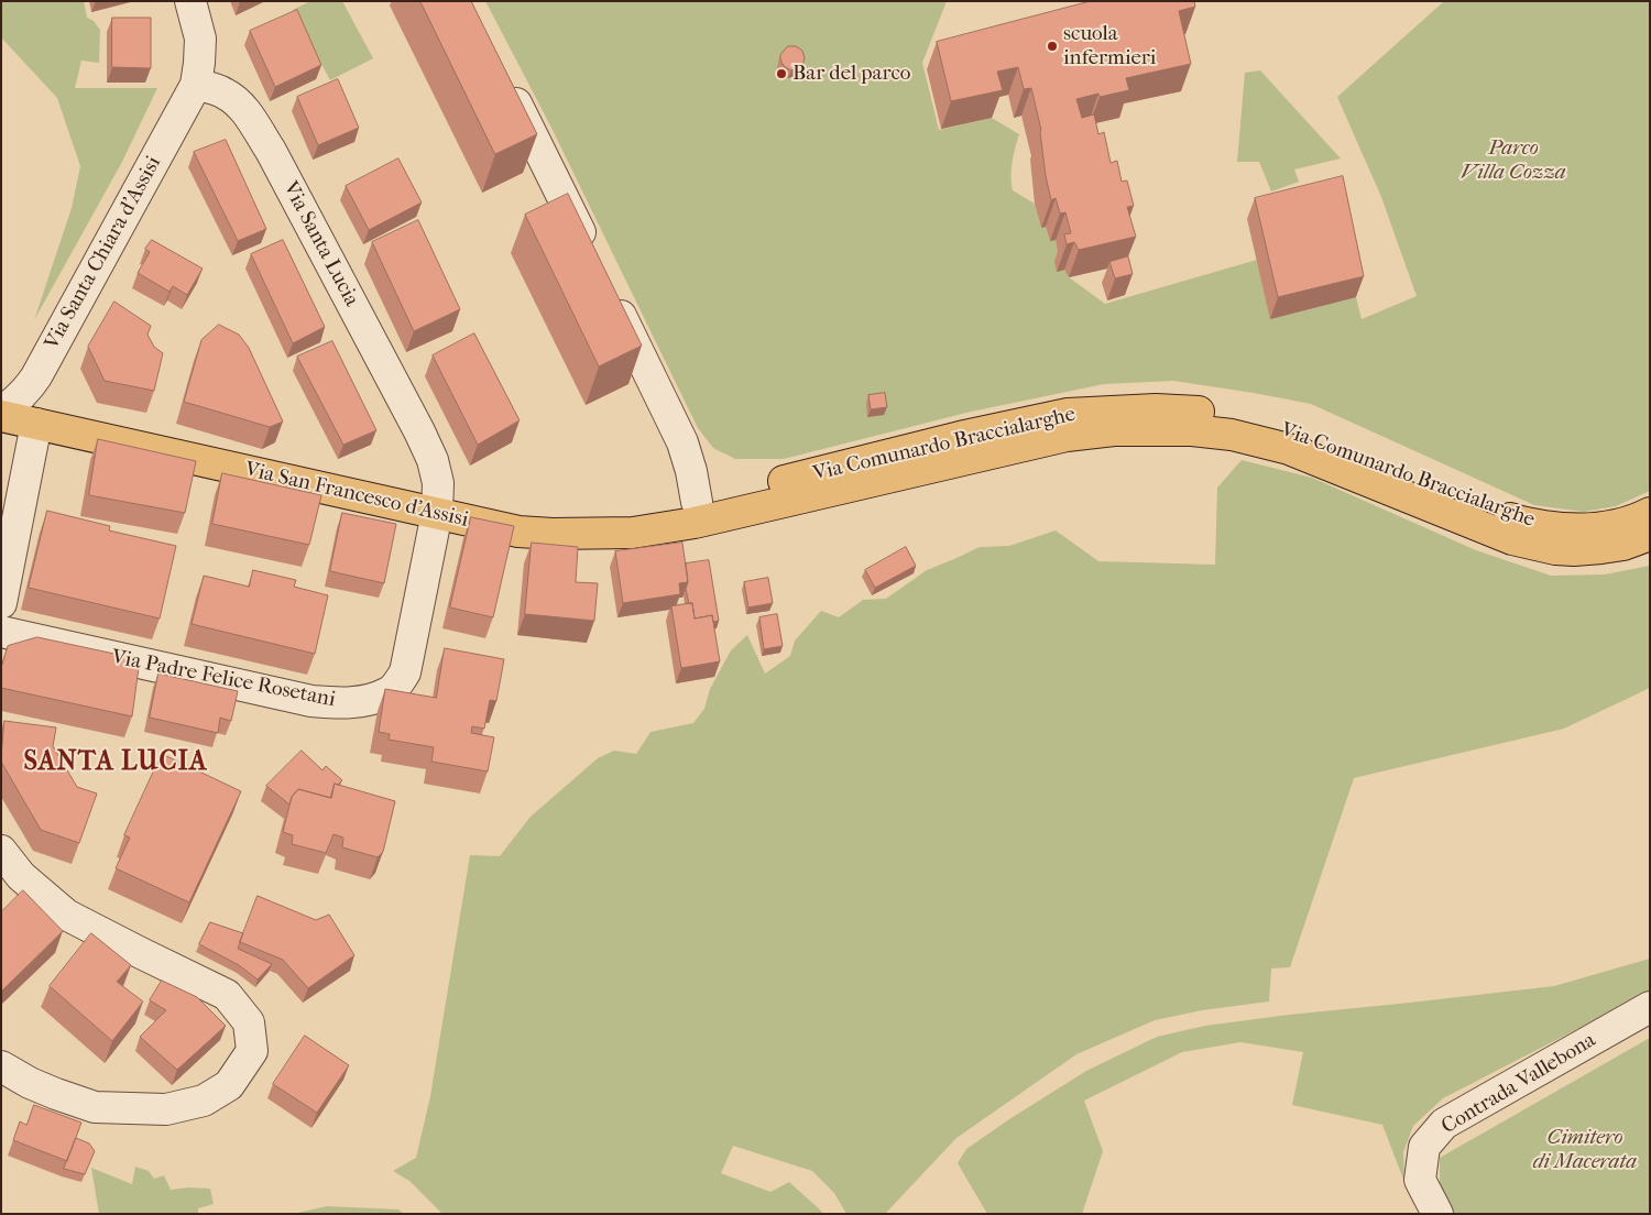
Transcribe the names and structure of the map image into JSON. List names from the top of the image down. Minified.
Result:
{"streets":{"main road":["Via Comunardo Braccialarghe","Via San Francesco d'Assisi"],"street":["Via Santa Lucia","Via Santa Chiara d'Assisi","Via Padre Felice Rosetani","Contrada Vallebona"]},"crossings":[["Via Santa Lucia","Via Santa Chiara d'Assisi"],["Via Santa Lucia","Via Comunardo Braccialarghe"],["Via Santa Lucia","Via San Francesco d'Assisi"],["Via Santa Lucia","Via Padre Felice Rosetani"],["Via Comunardo Braccialarghe","Via San Francesco d'Assisi"],["Via Comunardo Braccialarghe","Via Padre Felice Rosetani"],["Via San Francesco d'Assisi","Via Padre Felice Rosetani"]],"districts":["SANTA LUCIA"],"parks":["Parco Villa Cozza","Cimitero di Macerata"],"places":["scuola infermieri","Bar del parco"]}
